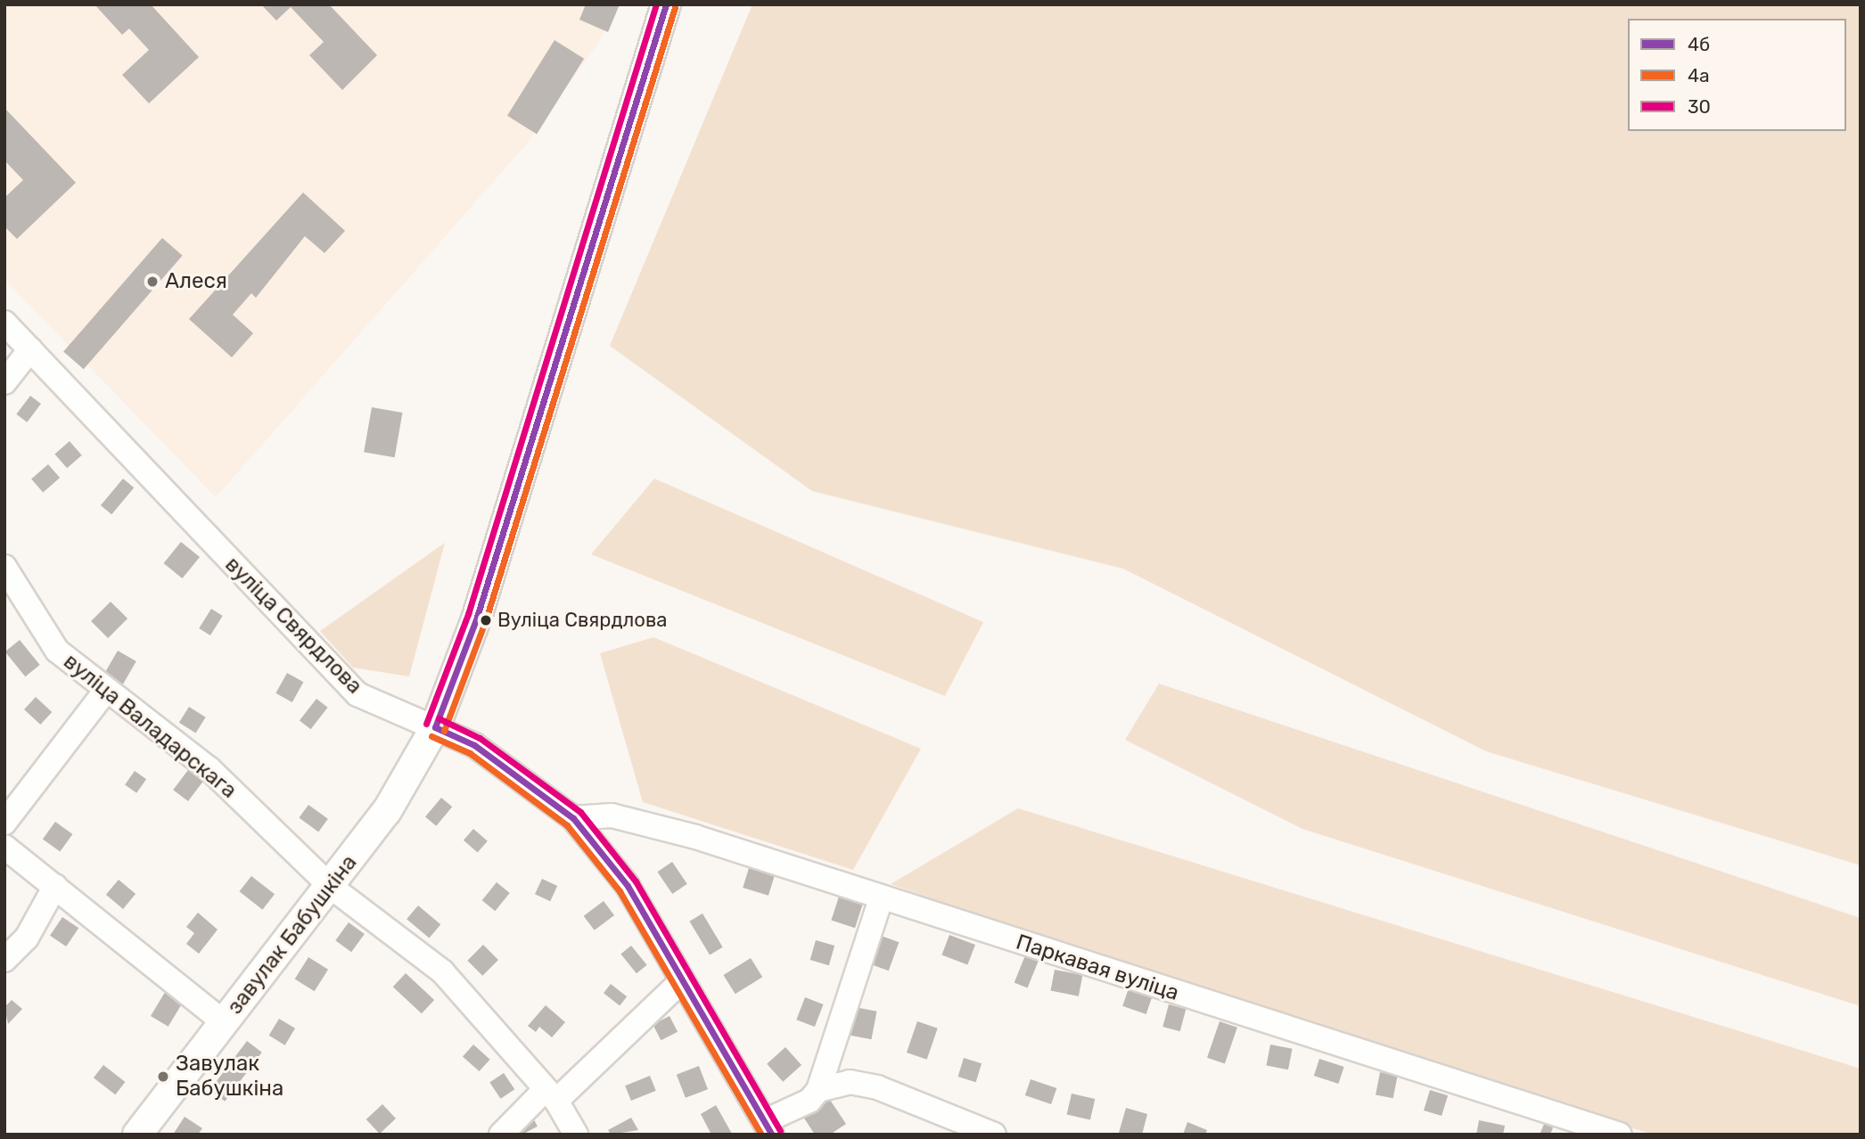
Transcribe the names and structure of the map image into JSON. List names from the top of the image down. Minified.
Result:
{"streets":{"main road":["завулак Бабушкіна"],"street":["вуліца Свярдлова","вуліца Валадарскага","Паркавая вуліца"]},"crossings":[["вуліца Свярдлова","завулак Бабушкіна"],["вуліца Свярдлова","Паркавая вуліца"],["вуліца Валадарскага","завулак Бабушкіна"]],"places":["Алеся","Вуліца Свярдлова","Завулак Бабушкіна"],"lines":["transit line 4б","transit line 30","transit line 4а"],"legend":["4б","4а","30"]}
